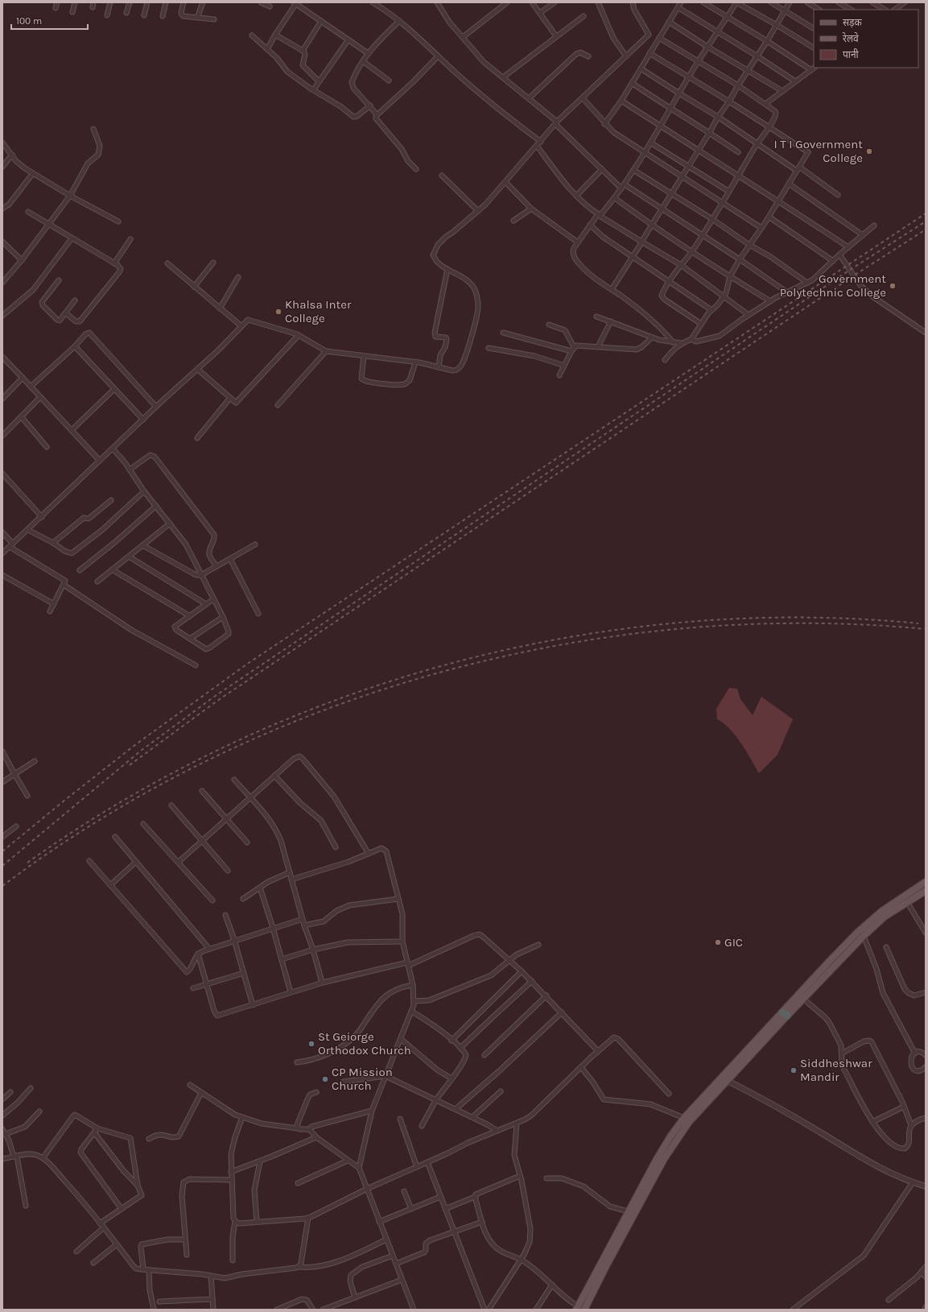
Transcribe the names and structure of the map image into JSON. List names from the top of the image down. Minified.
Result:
{"places":["I T I Government College","Government Polytechnic College","Khalsa Inter College","GIC","St Geiorge Orthodox Church","Siddheshwar Mandir","CP Mission Church"],"legend":["सड़क","रेलवे","पानी"],"scale_bar":"100 m"}
